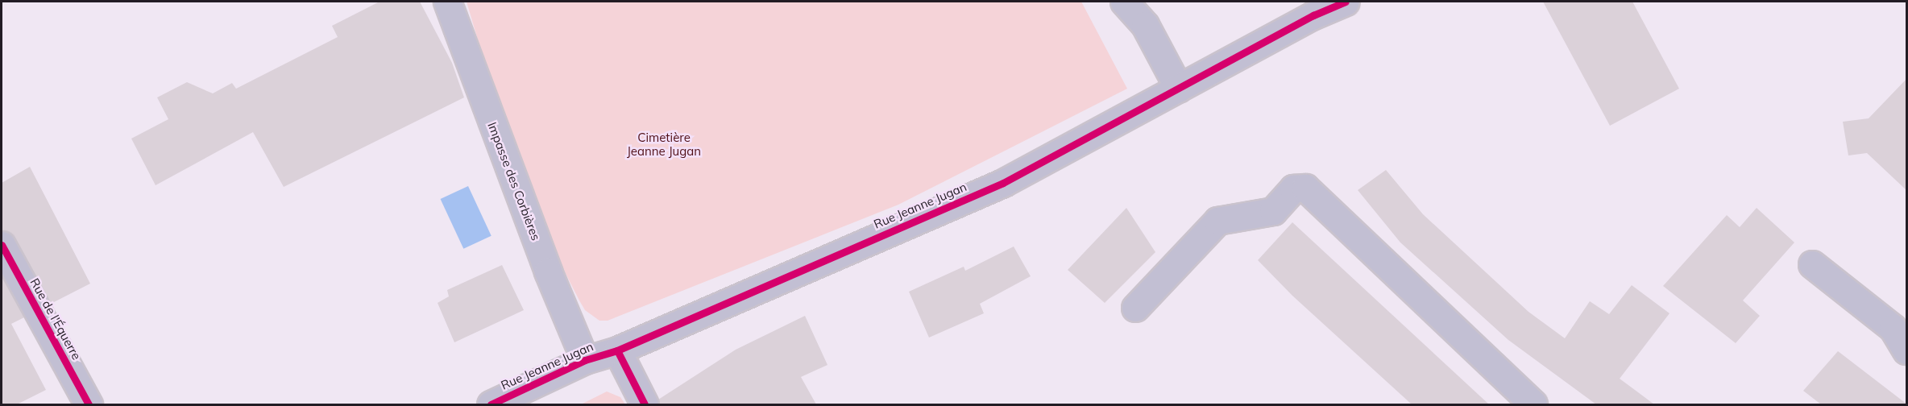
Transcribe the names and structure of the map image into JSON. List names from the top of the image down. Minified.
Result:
{"streets":{"street":["Impasse des Corbières","Rue Jeanne Jugan","Rue de l'Équerre"]},"crossings":[["Impasse des Corbières","Rue Jeanne Jugan"]],"parks":["Cimetière Jeanne Jugan"]}
